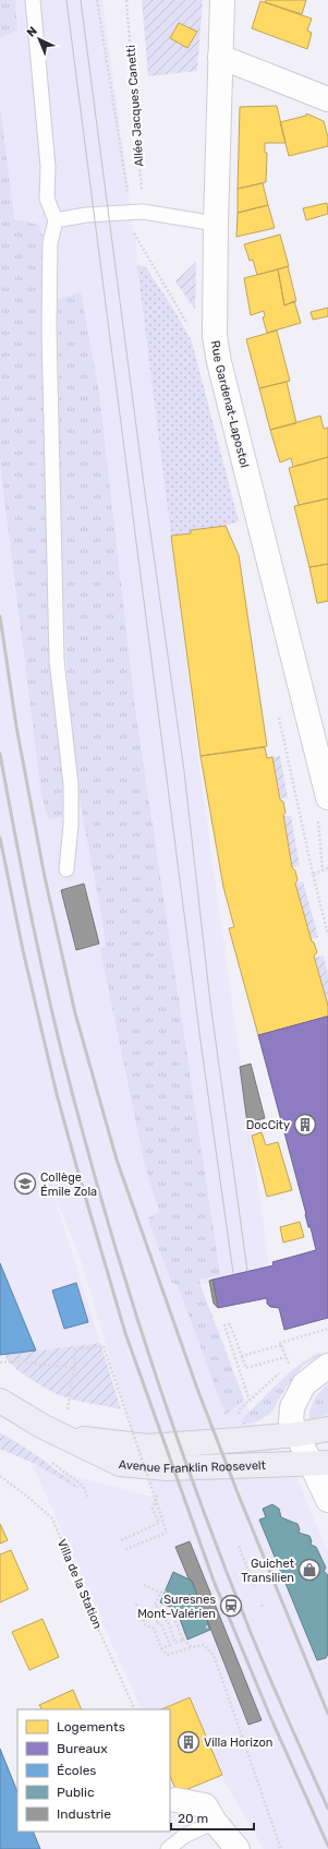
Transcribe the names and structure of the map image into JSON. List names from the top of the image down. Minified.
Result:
{"streets":{"main road":["Avenue Franklin Roosevelt"],"street":["Rue Gardenat-Lapostol"],"path":["Allée Jacques Canetti","Villa de la Station"]},"places":{"building":["DocCity","Villa Horizon"],"school or university":["Collège Émile Zola"],"shop":["Guichet Transilien"],"station":["Suresnes Mont-Valérien"]},"legend":["Logements","Bureaux","Écoles","Public","Industrie"],"scale_bar":"20 m","north":"top left"}
